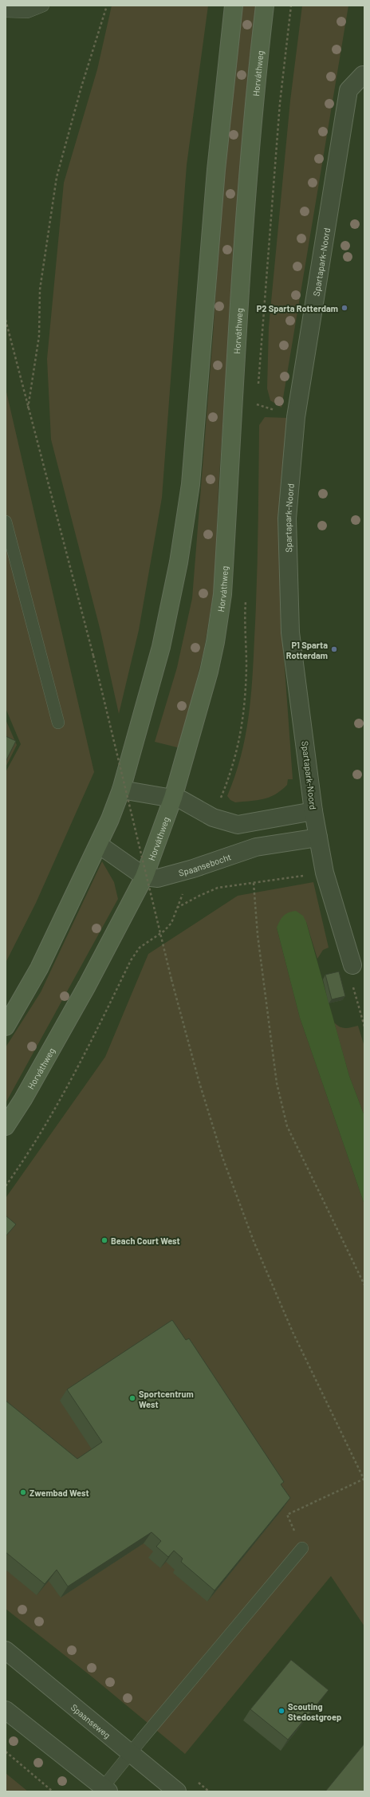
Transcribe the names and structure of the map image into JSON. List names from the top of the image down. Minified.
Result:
{"streets":{"main road":["Horváthweg"],"street":["Spartapark-Noord","Spaansebocht","Spaanseweg"]},"crossings":[["Horváthweg","Spaansebocht"],["Spartapark-Noord","Spaansebocht"]],"places":["P2 Sparta Rotterdam","P1 Sparta Rotterdam","Beach Court West","Sportcentrum West","Zwembad West","Scouting Stedostgroep"]}
